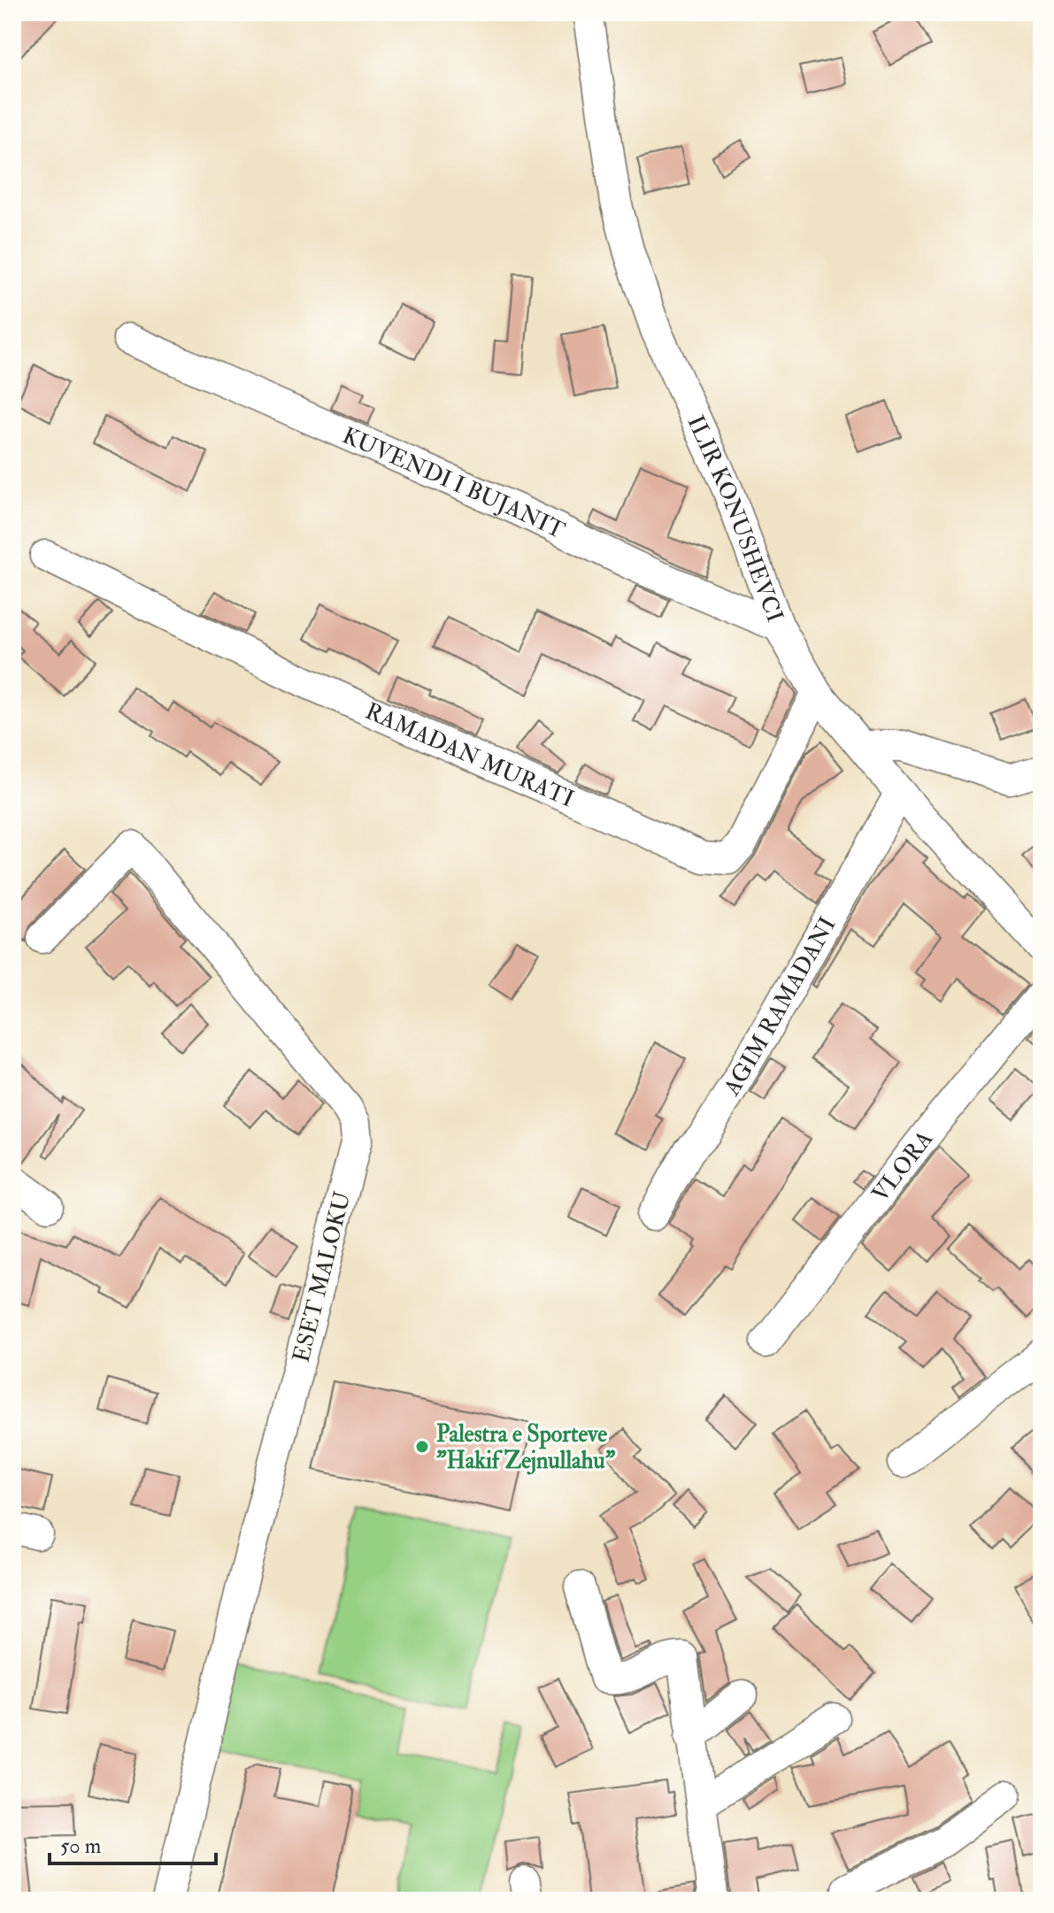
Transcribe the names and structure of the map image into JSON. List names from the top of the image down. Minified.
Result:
{"streets":{"street":["KUVENDI I BUJANIT","ILIR KONUSHEVCI","RAMADAN MURATI","AGIM RAMADANI","VLORA","ESET MALOKU"]},"crossings":[["KUVENDI I BUJANIT","ILIR KONUSHEVCI"],["ILIR KONUSHEVCI","RAMADAN MURATI"],["ILIR KONUSHEVCI","AGIM RAMADANI"]],"places":["Palestra e Sporteve \"Hakif Zejnullahu\""],"scale_bar":"50 m"}
